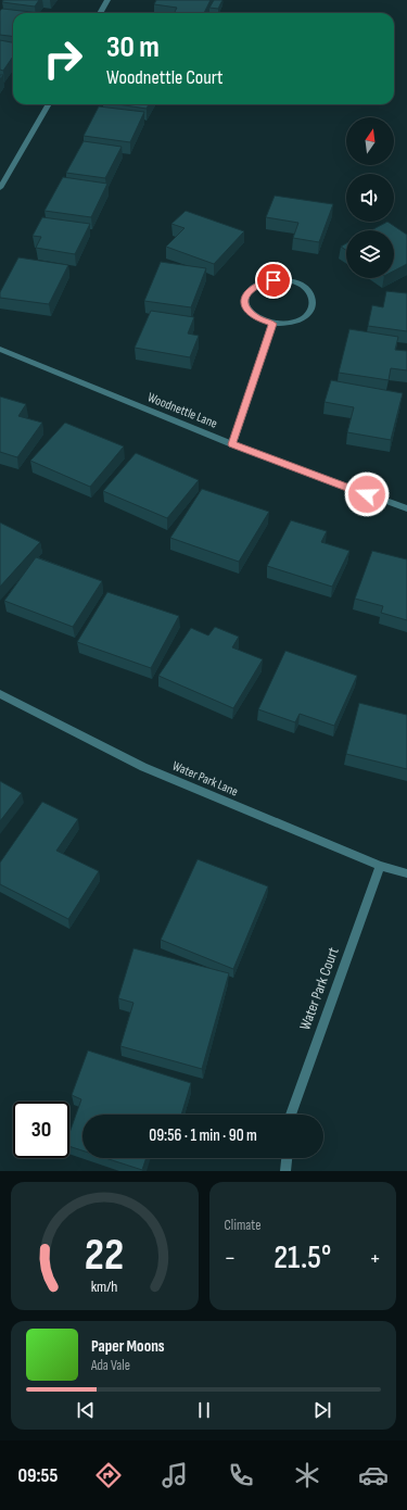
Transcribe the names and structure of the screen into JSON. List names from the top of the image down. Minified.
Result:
{"streets":{"street":["Woodnettle Lane","Water Park Lane","Water Park Court"]},"crossings":[["Water Park Lane","Water Park Court"]],"north":"top","page":{"turn":["30 m","Woodnettle Court"],"limit":"30","trip":"09:56 · 1 min · 90 m","tile":"Climate","heat":["−","21.5°","+"],"song":["Paper Moons","Ada Vale"],"tabs":"09:55","gauge":["22","km/h"]}}
